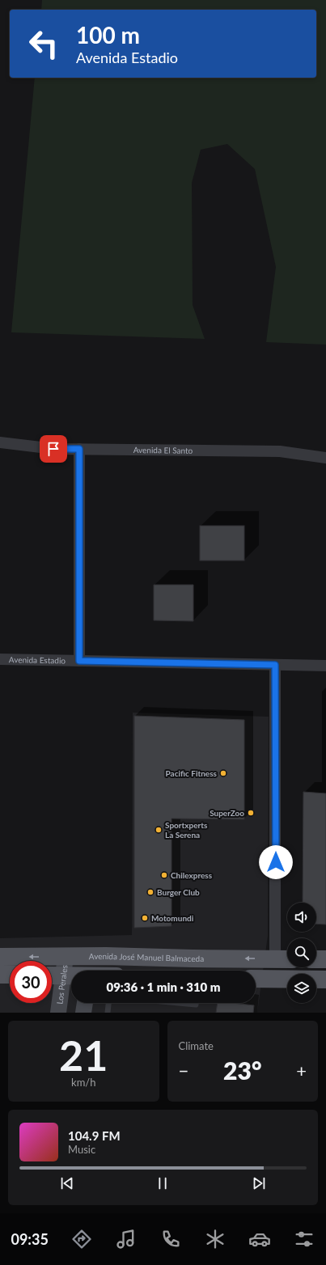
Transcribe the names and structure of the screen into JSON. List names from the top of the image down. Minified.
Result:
{"streets":{"main road":["Avenida José Manuel Balmaceda","Los Perales"],"street":["Avenida El Santo","Avenida Estadio"]},"crossings":[["Avenida José Manuel Balmaceda","Los Perales"]],"one_way":["Avenida José Manuel Balmaceda"],"places":["Pacific Fitness","SuperZoo","Sportxperts La Serena","Chilexpress","Burger Club","Motomundi"],"page":{"turn":["100 m","Avenida Estadio"],"limit":"30","trip":"09:36 · 1 min · 310 m","tile":[["21","km/h"],"Climate"],"heat":["−","23°","+"],"song":["104.9 FM","Music"],"tabs":"09:35"}}
